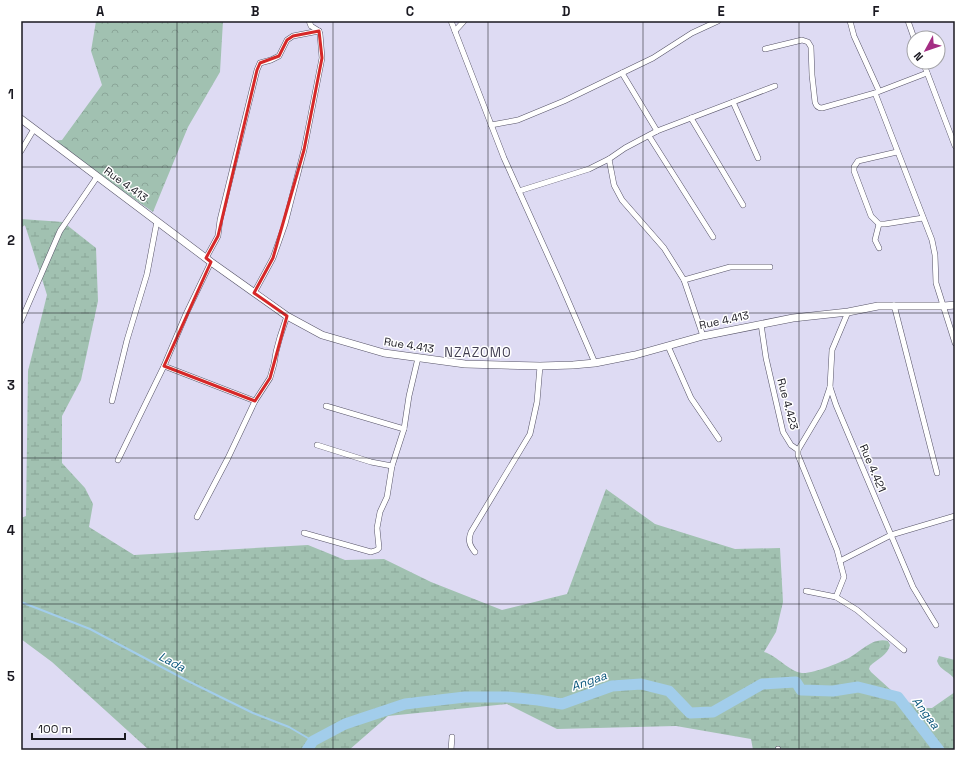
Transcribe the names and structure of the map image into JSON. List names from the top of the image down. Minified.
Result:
{"streets":{"street":["Rue 4.413","Rue 4.423","Rue 4.421"]},"crossings":[["Rue 4.413","Rue 4.423"],["Rue 4.413","Rue 4.421"]],"districts":["NZAZOMO"],"water":["Lada","Angaa"],"scale_bar":"100 m","north":"bottom left","grid":{"columns":["A","B","C","D","E","F"],"rows":["1","2","3","4","5"]}}
